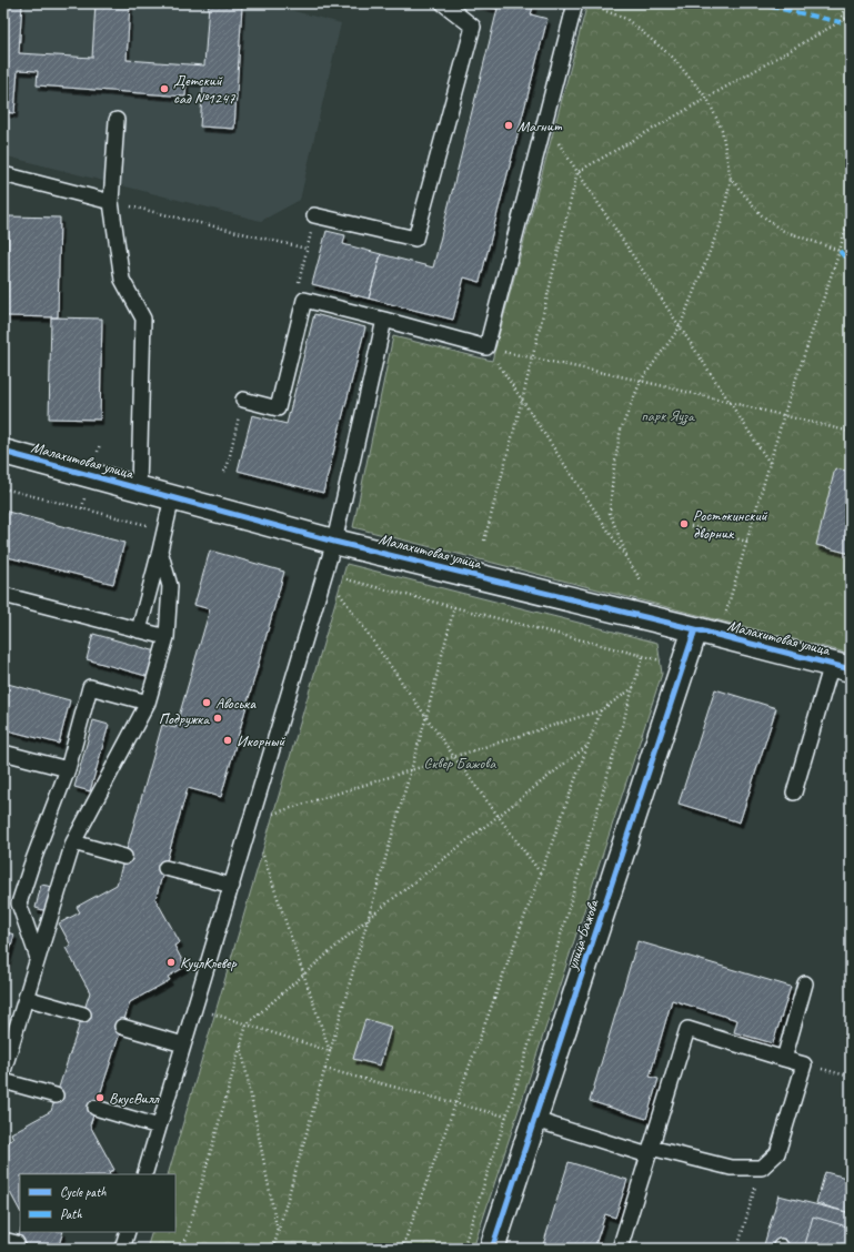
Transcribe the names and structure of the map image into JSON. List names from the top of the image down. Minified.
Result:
{"streets":{"street":["Малахитовая улица","улица Бажова"]},"crossings":[["Малахитовая улица","улица Бажова"]],"parks":["парк Яуза","Сквер Бажова"],"places":["Детский сад №1247","Магнит","Ростокинский дворник","Авоська","Подружка","Икорный","КуулКлевер","ВкусВилл"],"legend":["Cycle path","Path"]}
